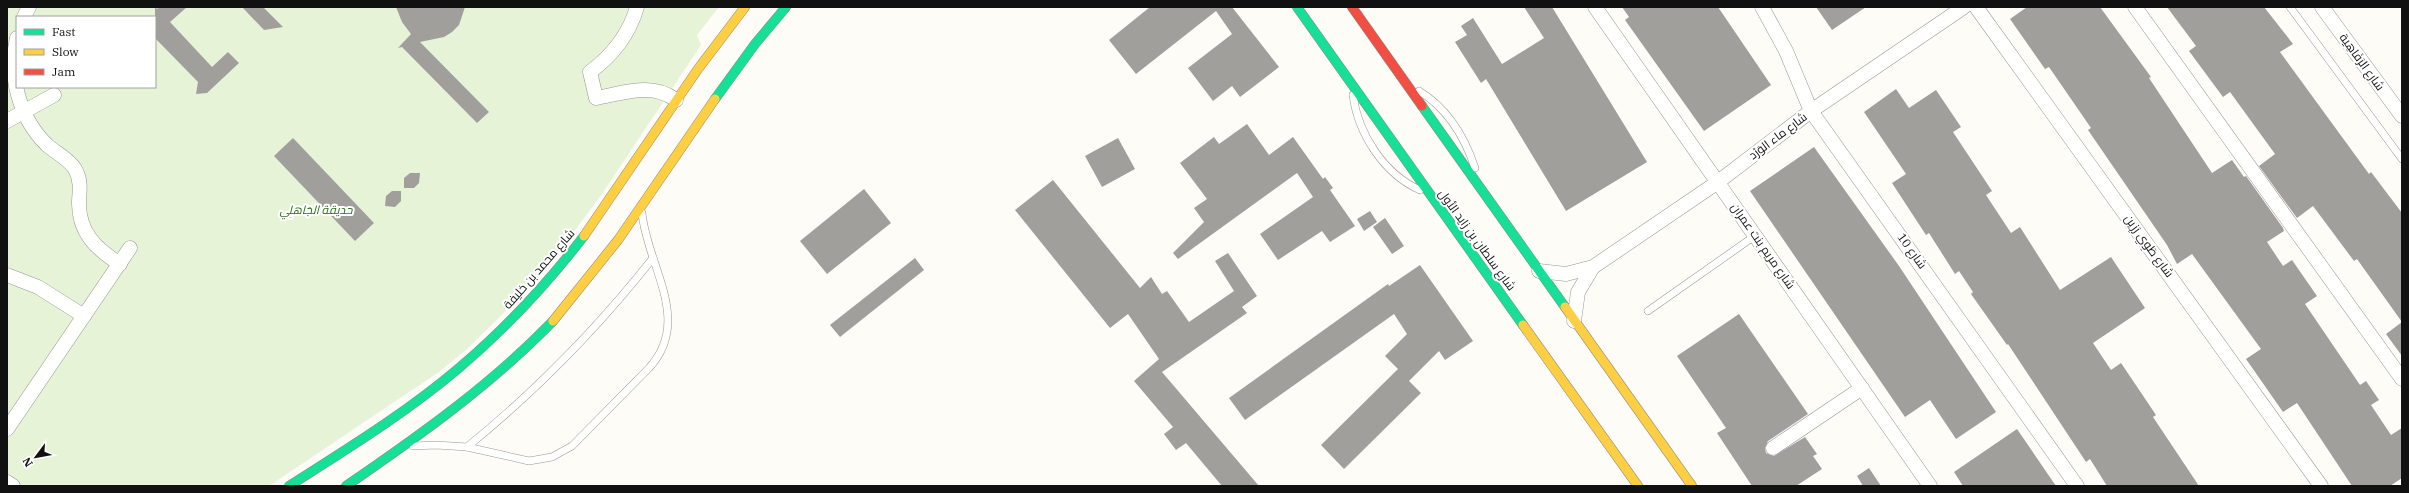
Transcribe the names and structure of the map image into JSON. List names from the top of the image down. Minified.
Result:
{"streets":{"main road":["شارع سلطان بن زايد الأول","شارع محمد بن خليفة"],"street":["شارع الرَفَاهِية","شارع ماء الوَرْد","شارع مريم بنت عمران","شارع طَوِي رَزِين","شارع 10"]},"crossings":[["شارع ماء الوَرْد","شارع مريم بنت عمران"],["شارع ماء الوَرْد","شارع 10"]],"parks":["حديقة الجَاهلِي"],"legend":["Fast","Slow","Jam"],"north":"bottom left"}
